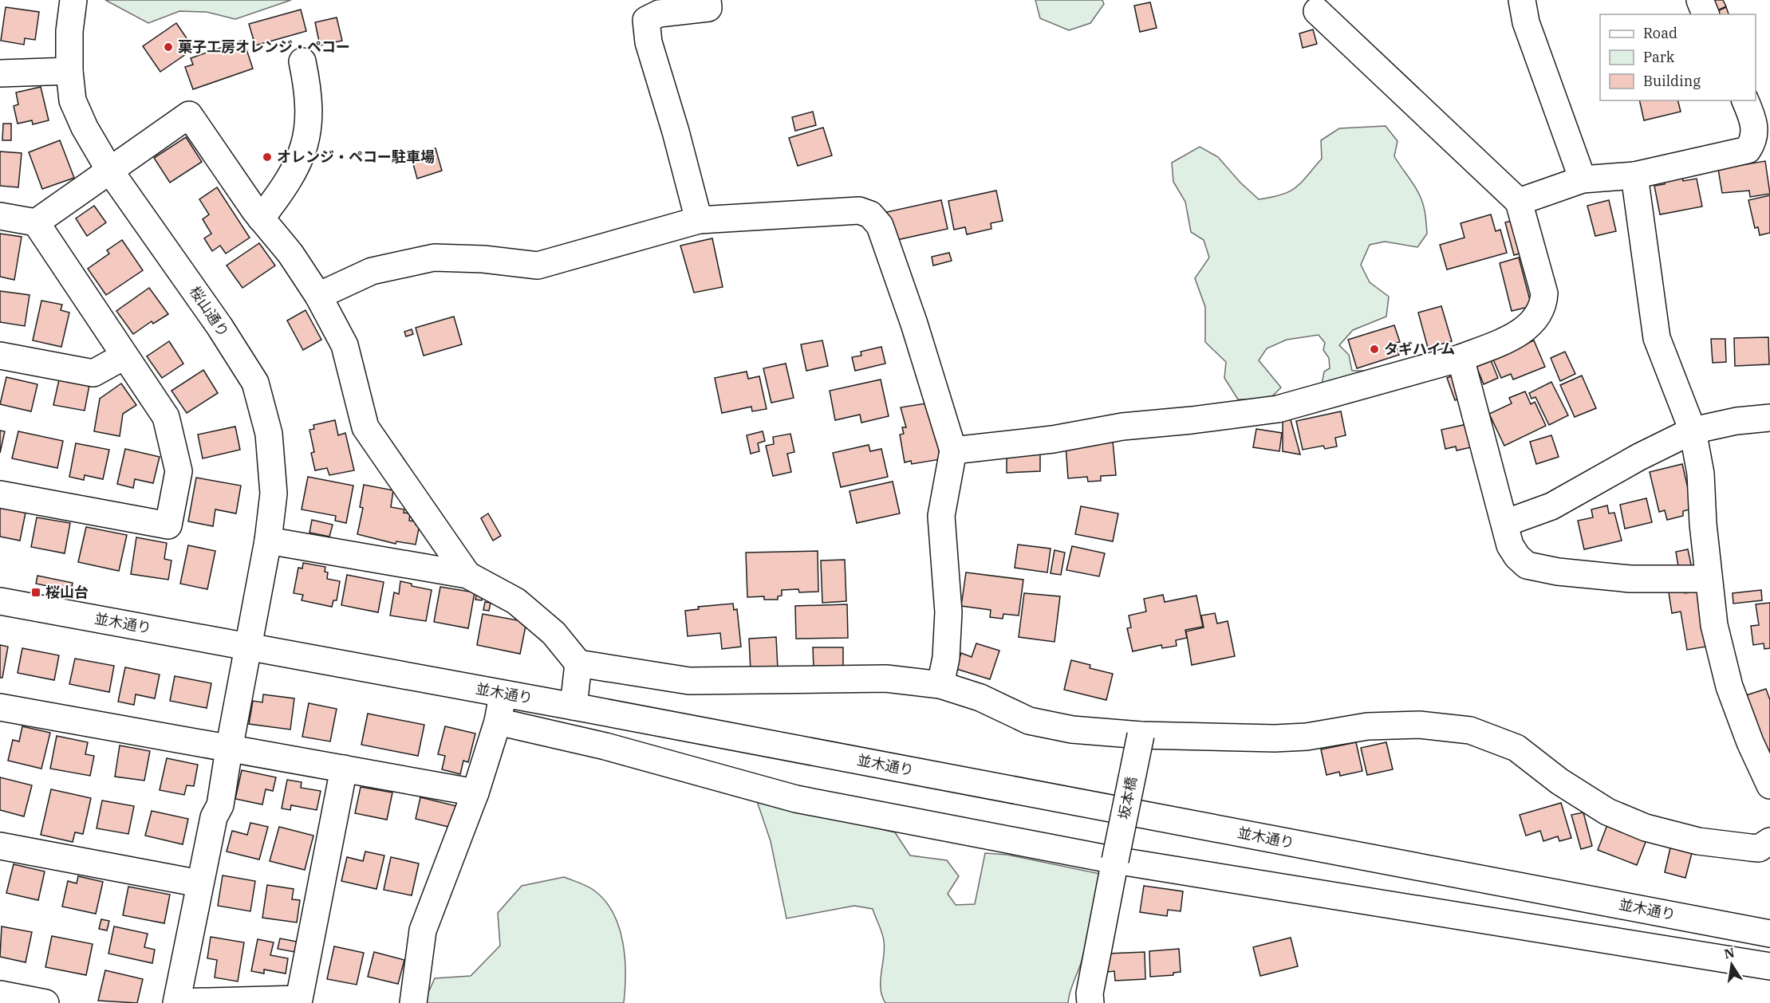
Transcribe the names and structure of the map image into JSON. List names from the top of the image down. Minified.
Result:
{"streets":{"street":["桜山通り","並木通り","坂本橋"]},"crossings":[["桜山通り","並木通り"]],"places":{"other":["菓子工房オレンジ・ペコー","オレンジ・ペコー駐車場","タギハイム"],"transit":["桜山台"]},"legend":["Road","Park","Building"],"north":"top"}
